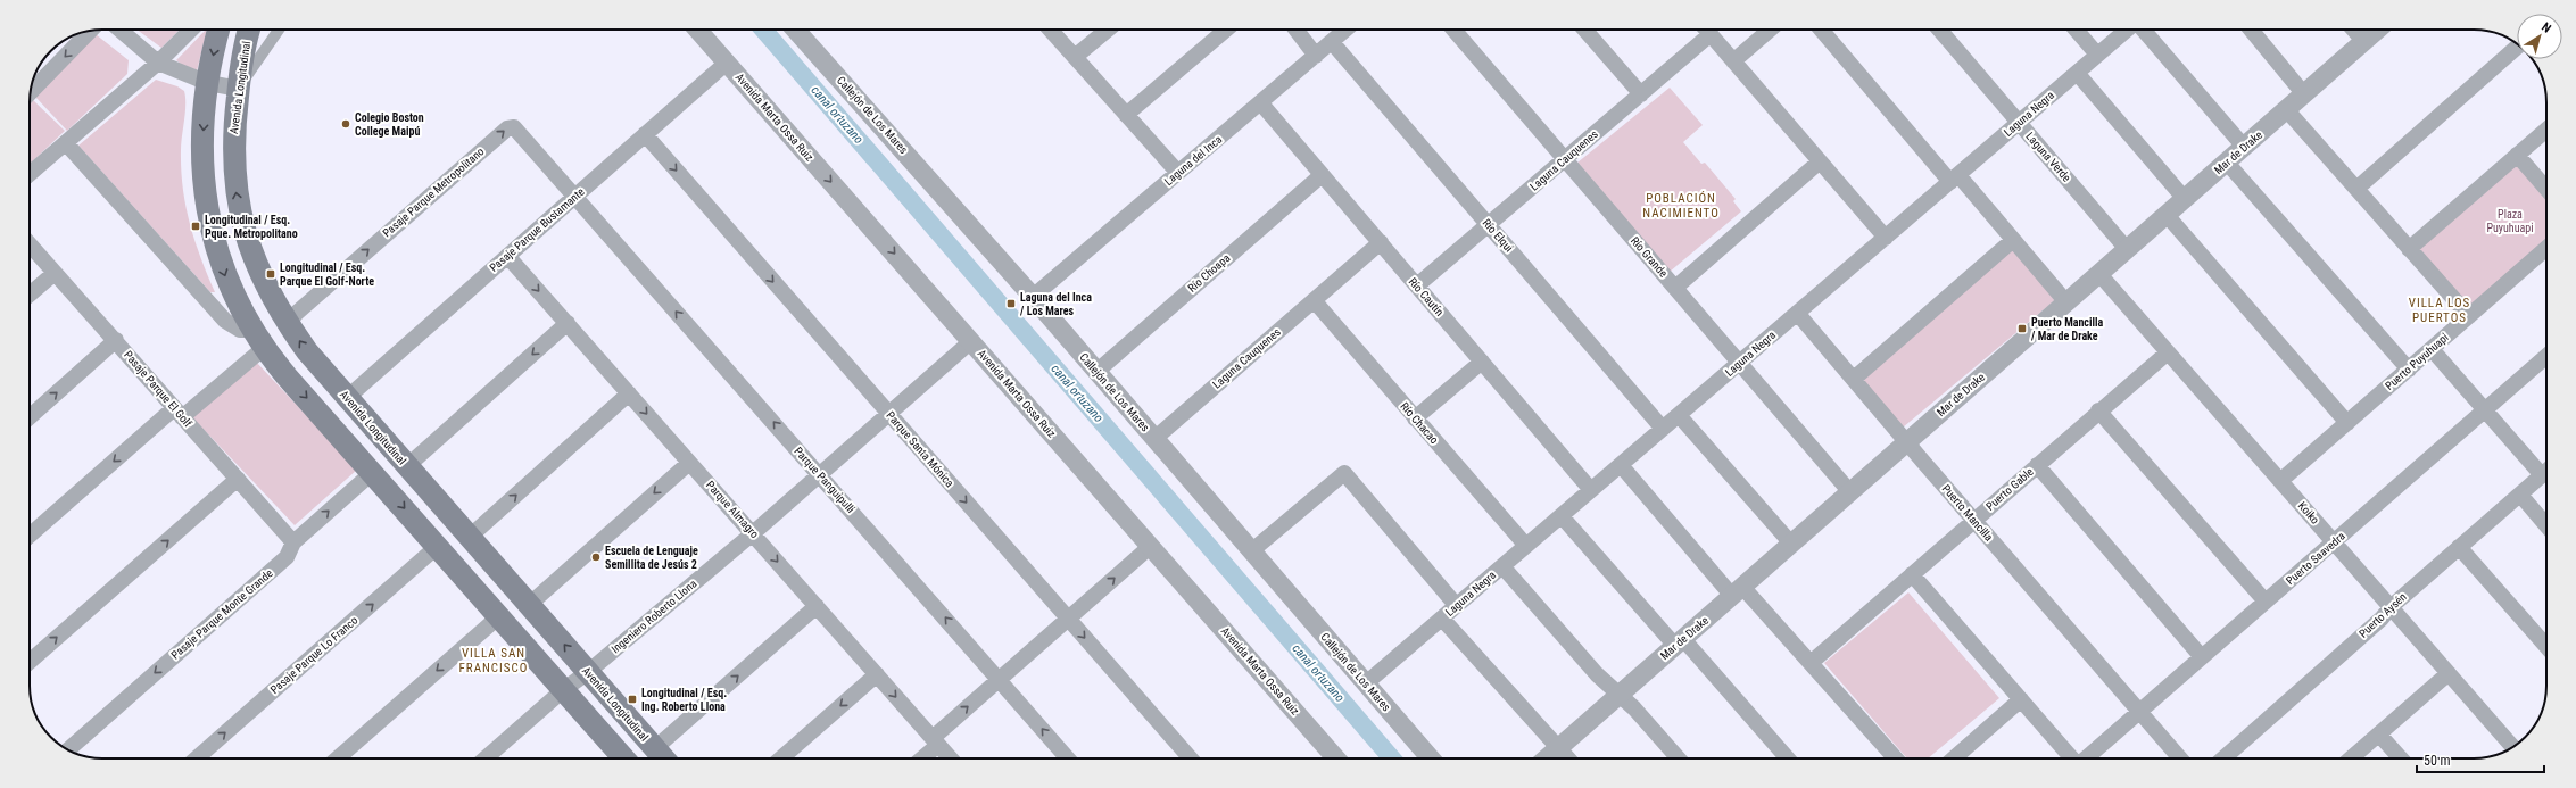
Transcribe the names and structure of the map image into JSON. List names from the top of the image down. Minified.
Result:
{"streets":{"main road":["Avenida Longitudinal"],"street":["Laguna Negra","Callejón de Los Mares","Avenida Marta Ossa Ruiz","Mar de Drake","Laguna Verde","Laguna del Inca","Laguna Cauquenes","Pasaje Parque Metropolitano","Pasaje Parque Bustamante","Río Elqui","Río Grande","Río Choapa","Río Cautín","Puerto Puyuhuapi","Pasaje Parque El Golf","Río Chacao","Parque Santa Mónica","Parque Panguipulli","Puerto Gable","Parque Almagro","Puerto Mancilla","Koiko","Puerto Saavedra","Pasaje Parque Monte Grande","Puerto Aysén","Ingeniero Roberto Llona","Pasaje Parque Lo Franco"]},"crossings":[["Avenida Longitudinal","Pasaje Parque Metropolitano"],["Avenida Longitudinal","Pasaje Parque Bustamante"],["Avenida Longitudinal","Ingeniero Roberto Llona"],["Laguna Negra","Callejón de Los Mares"],["Laguna Negra","Laguna Verde"],["Laguna Negra","Río Elqui"],["Laguna Negra","Río Grande"],["Laguna Negra","Río Cautín"],["Laguna Negra","Río Chacao"],["Laguna Negra","Puerto Mancilla"],["Callejón de Los Mares","Laguna del Inca"],["Callejón de Los Mares","Laguna Cauquenes"],["Callejón de Los Mares","Río Choapa"],["Avenida Marta Ossa Ruiz","Pasaje Parque Bustamante"],["Avenida Marta Ossa Ruiz","Ingeniero Roberto Llona"],["Mar de Drake","Laguna Verde"],["Mar de Drake","Río Grande"],["Mar de Drake","Puerto Mancilla"],["Mar de Drake","Koiko"],["Laguna del Inca","Río Elqui"],["Laguna del Inca","Río Cautín"],["Laguna Cauquenes","Río Elqui"],["Laguna Cauquenes","Río Grande"],["Laguna Cauquenes","Río Cautín"],["Laguna Cauquenes","Río Chacao"],["Pasaje Parque Metropolitano","Pasaje Parque Bustamante"],["Pasaje Parque Metropolitano","Parque Panguipulli"],["Pasaje Parque Bustamante","Parque Santa Mónica"],["Pasaje Parque Bustamante","Parque Panguipulli"],["Pasaje Parque Bustamante","Parque Almagro"],["Río Choapa","Río Cautín"],["Puerto Puyuhuapi","Koiko"],["Pasaje Parque El Golf","Pasaje Parque Monte Grande"],["Parque Santa Mónica","Ingeniero Roberto Llona"],["Parque Panguipulli","Ingeniero Roberto Llona"],["Puerto Gable","Puerto Mancilla"],["Puerto Gable","Koiko"],["Parque Almagro","Ingeniero Roberto Llona"],["Puerto Mancilla","Puerto Saavedra"],["Koiko","Puerto Saavedra"],["Koiko","Puerto Aysén"]],"one_way":["Avenida Marta Ossa Ruiz","Parque Santa Mónica","Parque Panguipulli","Parque Almagro"],"districts":["POBLACIÓN NACIMIENTO","VILLA LOS PUERTOS","VILLA SAN FRANCISCO"],"water":["canal ortuzano"],"parks":["Plaza Puyuhuapi"],"places":{"other":["Colegio Boston College Maipú","Escuela de Lenguaje Semillita de Jesús 2"],"transit":["Longitudinal / Esq. Pque. Metropolitano","Longitudinal / Esq. Parque El Golf-Norte","Laguna del Inca / Los Mares","Puerto Mancilla / Mar de Drake","Longitudinal / Esq. Ing. Roberto Llona"]},"scale_bar":"50 m","north":"top right"}
